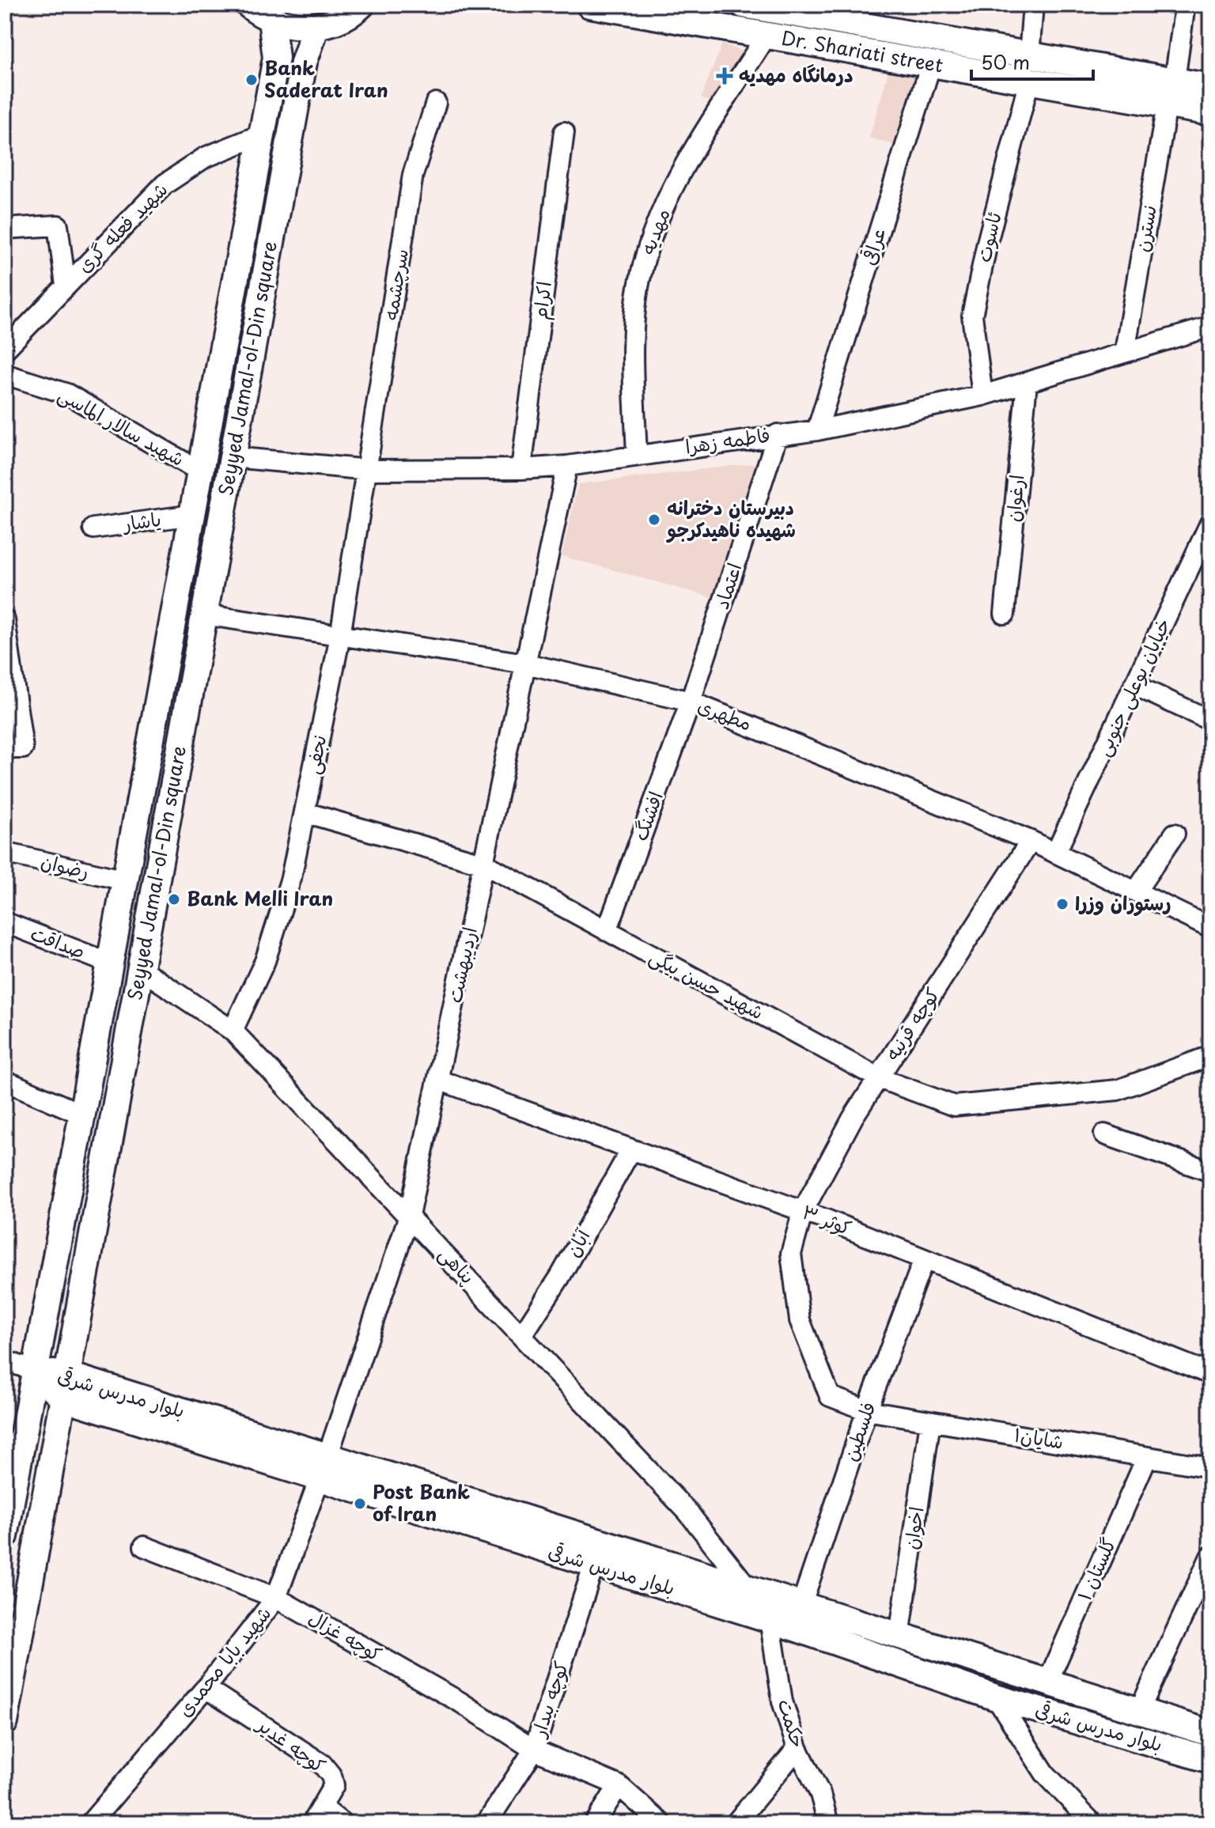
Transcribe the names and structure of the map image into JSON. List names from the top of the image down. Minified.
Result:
{"streets":{"main road":["Dr. Shariati street","Seyyed Jamal-ol-Din square","بلوار مدرس شرقی"],"street":["شهید فعله گری","نسترن","مهدیه","ئاسوت","عراقی","سرچشمه","اکرام","شهید سالار الماسی","فاطمه زهرا","ارغوان","یاشار","اعتماد","خیابان بوعلی جنوبی","مطهری","نجفی","افشنگ","رضوان","صداقت","اردیبهشت","شهید حسن بیگی","کوچه قرنیه","کوثر ۳","آبان","پناهی","فلسطین","شایان۱","اخوان","گلستان ۱","کوچه غزال","شهید بابا محمدی","کوچه بیدار","حکمت","کوچه غدیر"]},"crossings":[["Dr. Shariati street","نسترن"],["Dr. Shariati street","مهدیه"],["Dr. Shariati street","ئاسوت"],["Dr. Shariati street","عراقی"],["شهید فعله گری","Seyyed Jamal-ol-Din square"],["نسترن","فاطمه زهرا"],["مهدیه","فاطمه زهرا"],["ئاسوت","فاطمه زهرا"],["عراقی","فاطمه زهرا"],["سرچشمه","فاطمه زهرا"],["سرچشمه","نجفی"],["اکرام","فاطمه زهرا"],["Seyyed Jamal-ol-Din square","شهید سالار الماسی"],["Seyyed Jamal-ol-Din square","فاطمه زهرا"],["Seyyed Jamal-ol-Din square","یاشار"],["Seyyed Jamal-ol-Din square","مطهری"],["Seyyed Jamal-ol-Din square","رضوان"],["Seyyed Jamal-ol-Din square","صداقت"],["Seyyed Jamal-ol-Din square","پناهی"],["Seyyed Jamal-ol-Din square","بلوار مدرس شرقی"],["فاطمه زهرا","ارغوان"],["فاطمه زهرا","اعتماد"],["فاطمه زهرا","نجفی"],["فاطمه زهرا","اردیبهشت"],["اعتماد","مطهری"],["اعتماد","افشنگ"],["خیابان بوعلی جنوبی","مطهری"],["مطهری","نجفی"],["مطهری","افشنگ"],["مطهری","اردیبهشت"],["مطهری","کوچه قرنیه"],["نجفی","شهید حسن بیگی"],["نجفی","پناهی"],["افشنگ","شهید حسن بیگی"],["اردیبهشت","شهید حسن بیگی"],["اردیبهشت","کوثر ۳"],["اردیبهشت","پناهی"],["اردیبهشت","بلوار مدرس شرقی"],["اردیبهشت","شهید بابا محمدی"],["شهید حسن بیگی","کوچه قرنیه"],["کوچه قرنیه","کوثر ۳"],["کوچه قرنیه","فلسطین"],["کوچه قرنیه","شایان۱"],["کوثر ۳","آبان"],["کوثر ۳","فلسطین"],["آبان","پناهی"],["پناهی","بلوار مدرس شرقی"],["بلوار مدرس شرقی","فلسطین"],["بلوار مدرس شرقی","اخوان"],["بلوار مدرس شرقی","گلستان ۱"],["بلوار مدرس شرقی","شهید بابا محمدی"],["بلوار مدرس شرقی","کوچه بیدار"],["بلوار مدرس شرقی","حکمت"],["فلسطین","شایان۱"],["شایان۱","اخوان"],["شایان۱","گلستان ۱"],["کوچه غزال","شهید بابا محمدی"],["کوچه غزال","کوچه بیدار"],["شهید بابا محمدی","کوچه غدیر"]],"places":{"health":["درمانگاه مهدیه"],"other":["Bank Saderat Iran","دبیرستان دخترانه شهیده ناهیدکرجو","Bank Melli Iran","رستوران وزرا","Post Bank of Iran"]},"scale_bar":"50 m"}
